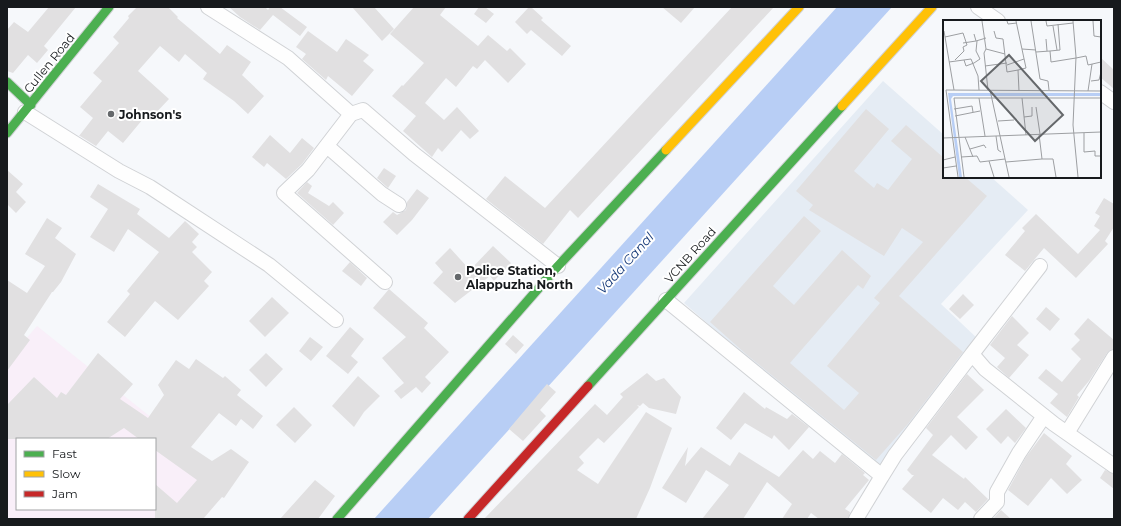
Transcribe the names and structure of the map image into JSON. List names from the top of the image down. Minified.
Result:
{"streets":{"main road":["Cullen Road","VCNB Road"]},"water":["Vada Canal"],"places":["Johnson's","Police Station, Alappuzha North"],"legend":["Fast","Slow","Jam"]}
